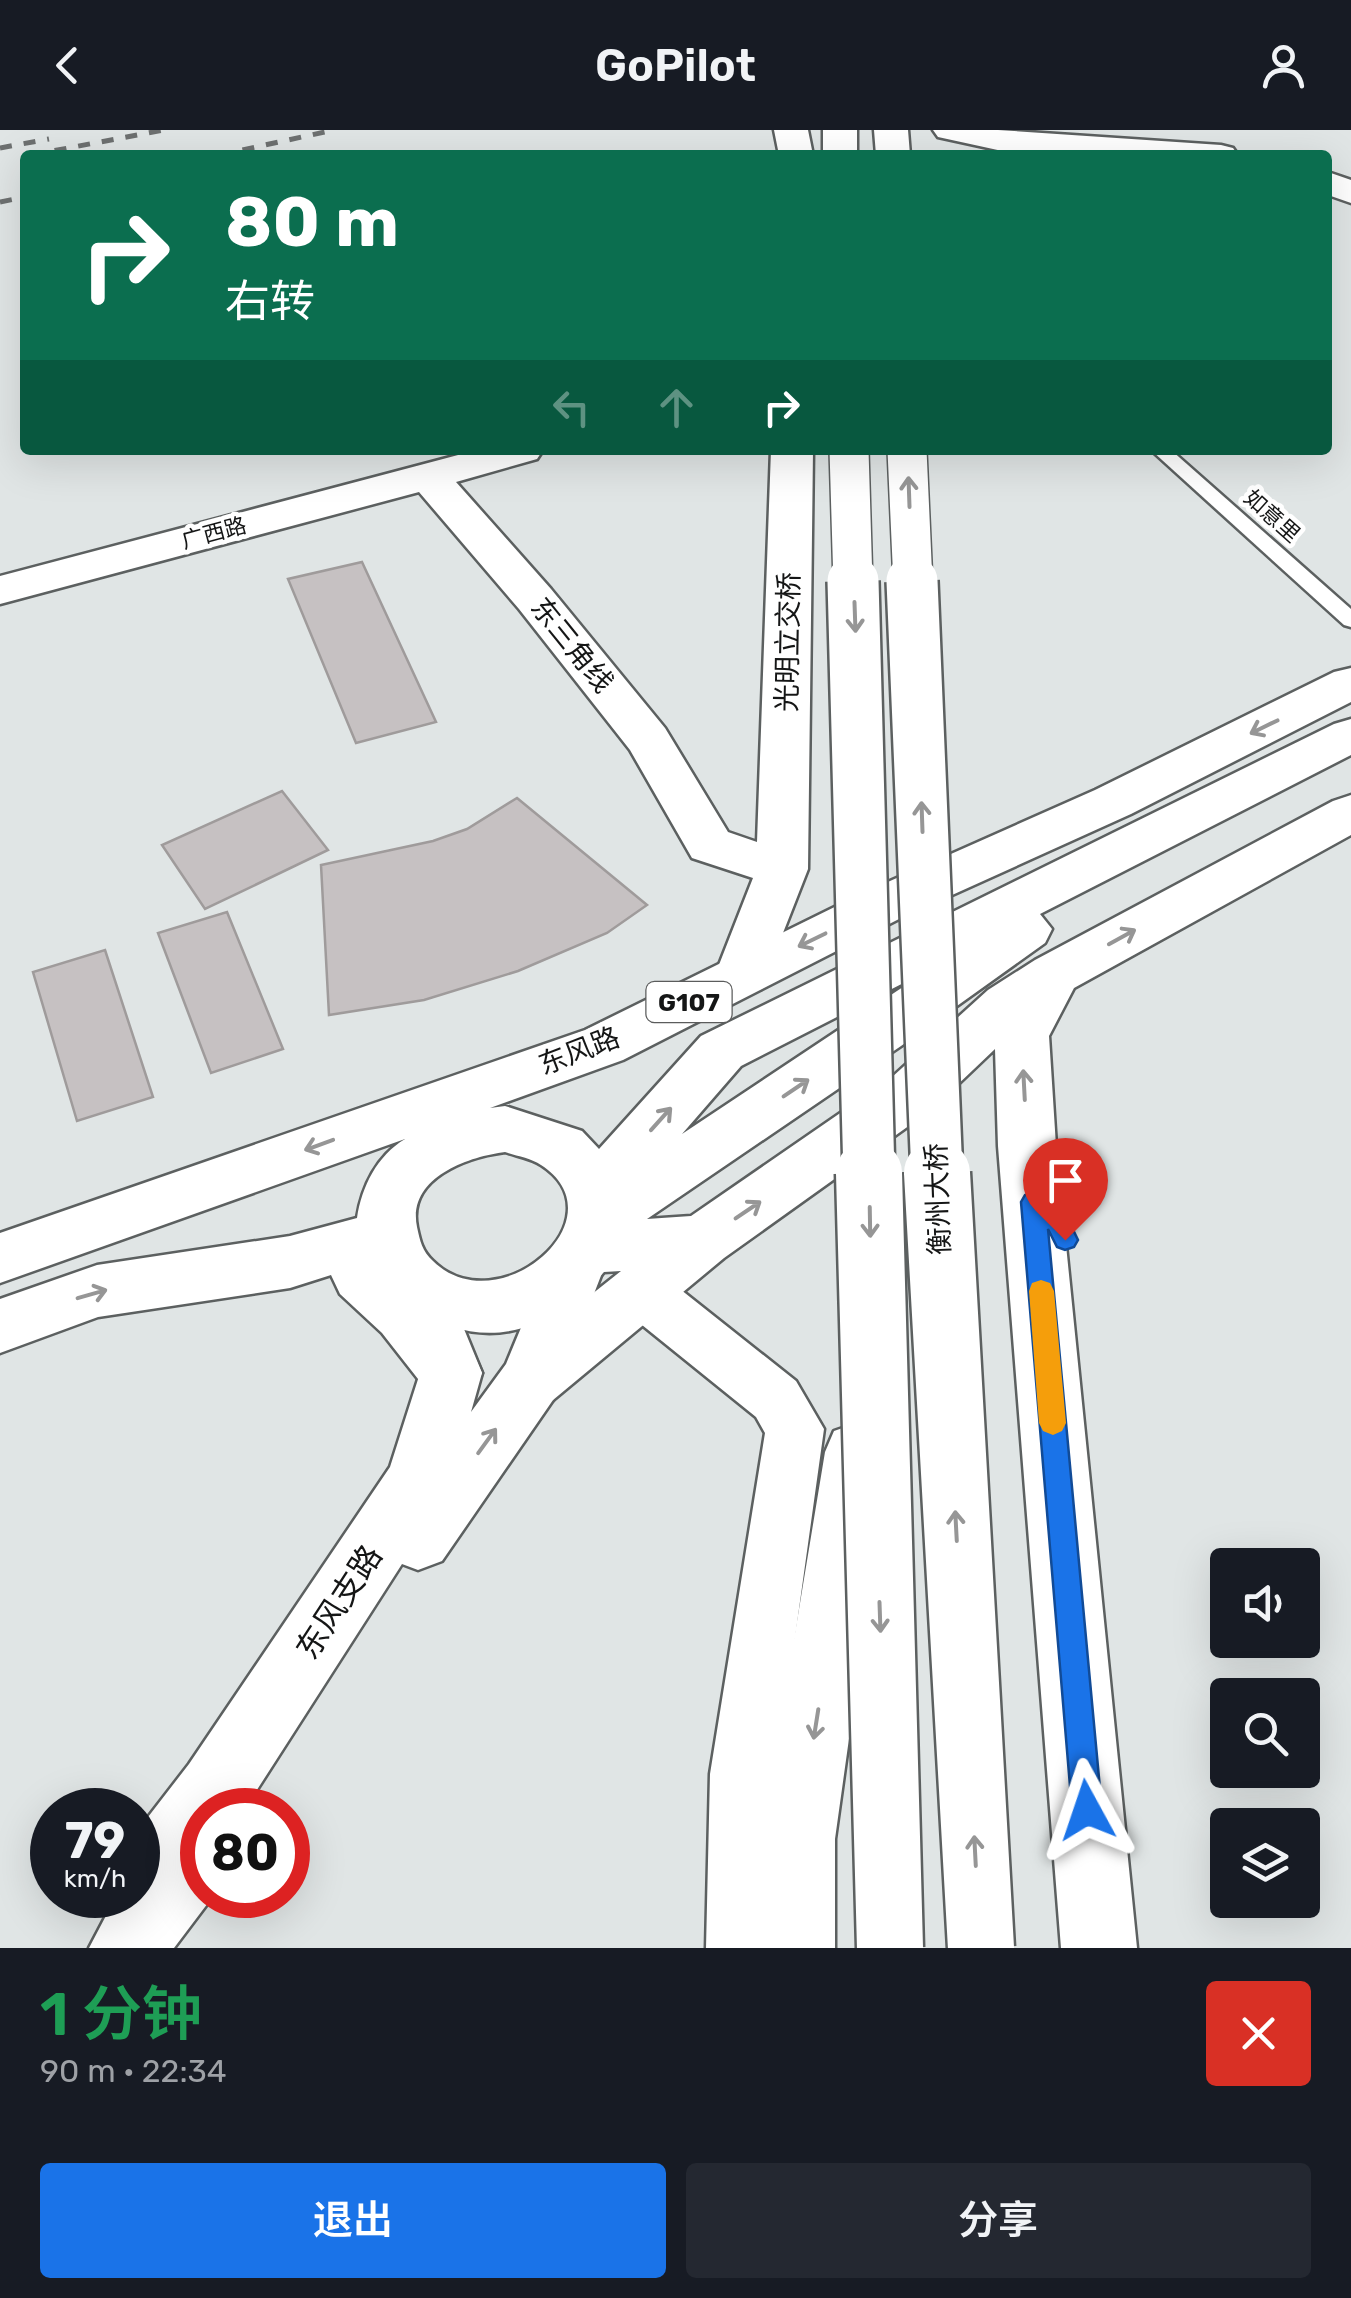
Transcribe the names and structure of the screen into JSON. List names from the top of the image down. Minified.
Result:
{"streets":{"main road":["广西路","光明立交桥","东三角线","G107","东风路","衡州大桥","东风支路"],"lane":["如意里"]},"crossings":[["广西路","东三角线"],["光明立交桥","东三角线"],["光明立交桥","东风路"],["G107","东风路"],["G107","东风支路"]],"page":{"header":"GoPilot","turn":["80 m","右转"],"speed":"79 km/h","limit":"80","heading":["1 分钟","90 m · 22:34"],"buttons":["退出","分享"]}}
